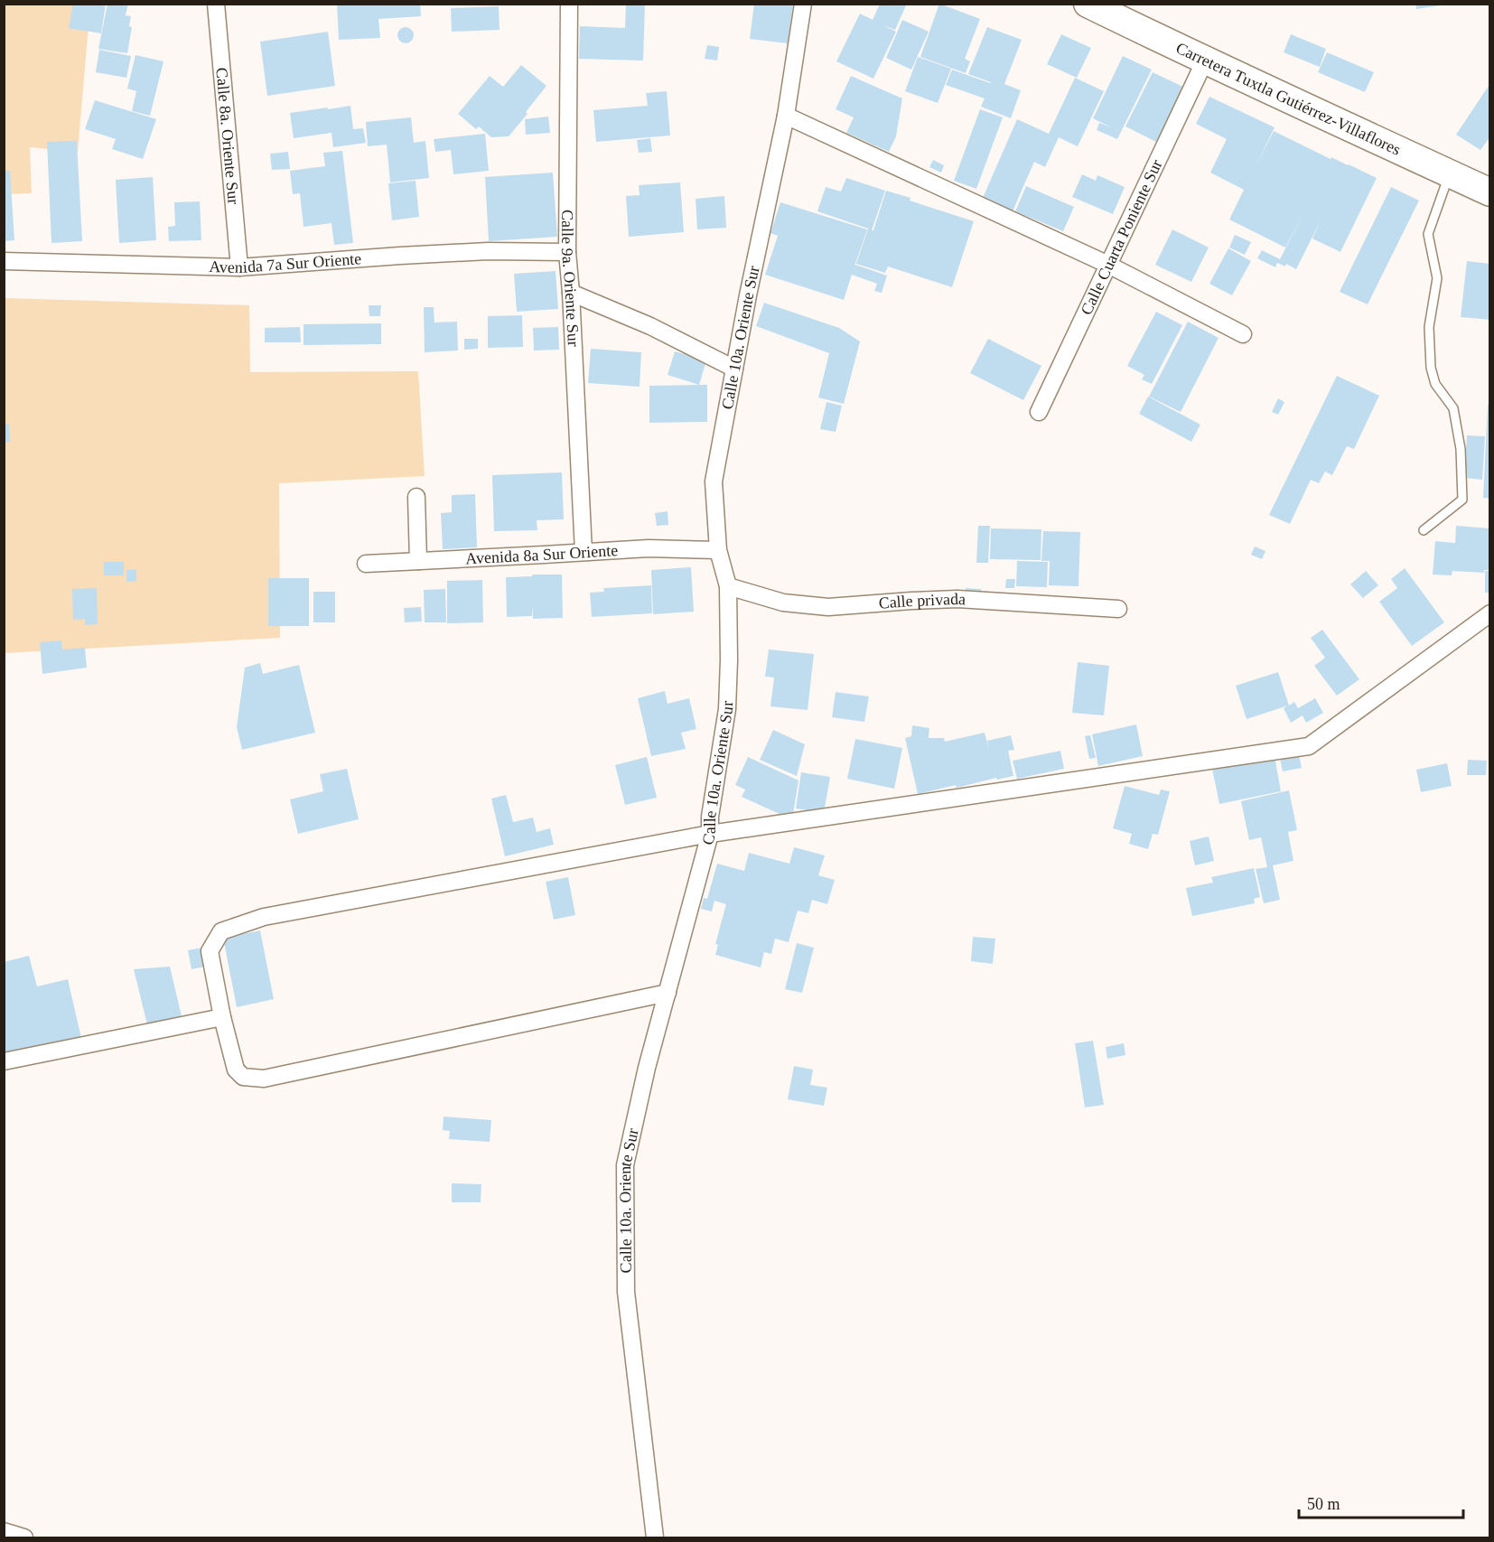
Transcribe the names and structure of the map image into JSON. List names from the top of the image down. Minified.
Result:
{"streets":{"main road":["Carretera Tuxtla Gutiérrez-Villaflores"],"street":["Calle 8a. Oriente Sur","Calle Cuarta Poniente Sur","Avenida 7a Sur Oriente","Calle 9a. Oriente Sur","Calle 10a. Oriente Sur","Avenida 8a Sur Oriente","Calle privada"]},"crossings":[["Carretera Tuxtla Gutiérrez-Villaflores","Calle Cuarta Poniente Sur"],["Calle 8a. Oriente Sur","Avenida 7a Sur Oriente"],["Avenida 7a Sur Oriente","Calle 9a. Oriente Sur"],["Calle 9a. Oriente Sur","Avenida 8a Sur Oriente"],["Calle 10a. Oriente Sur","Avenida 8a Sur Oriente"],["Calle 10a. Oriente Sur","Calle privada"]],"scale_bar":"50 m"}
